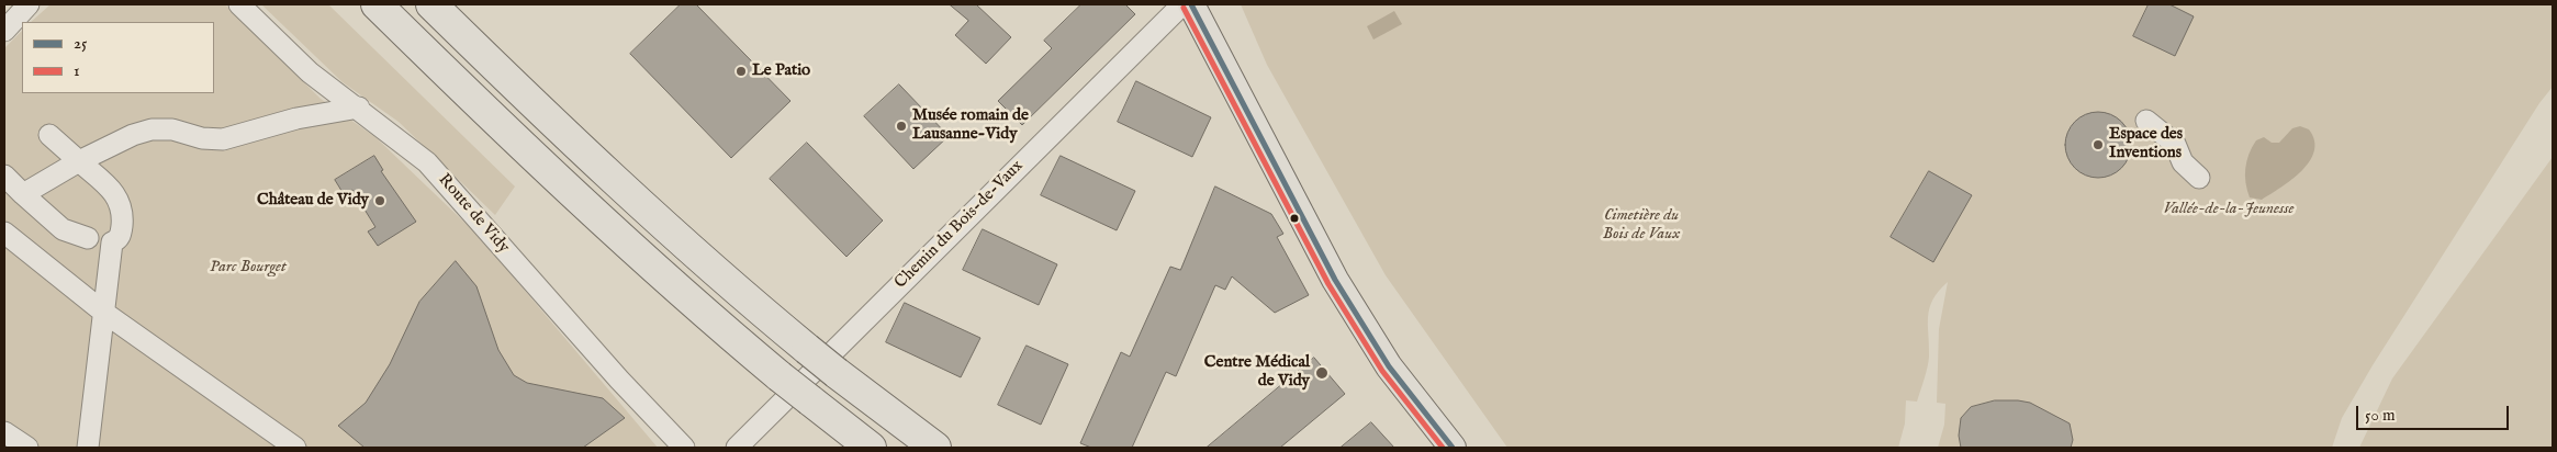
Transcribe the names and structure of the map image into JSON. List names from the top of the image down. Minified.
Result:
{"streets":{"street":["Route de Vidy","Chemin du Bois-de-Vaux"]},"parks":["Vallée-de-la-Jeunesse","Cimetière du Bois de Vaux","Parc Bourget"],"places":["Le Patio","Musée romain de Lausanne-Vidy","Espace des Inventions","Château de Vidy","Centre Médical de Vidy"],"lines":["transit line 25","transit line 1"],"legend":["25","1"],"scale_bar":"50 m"}
